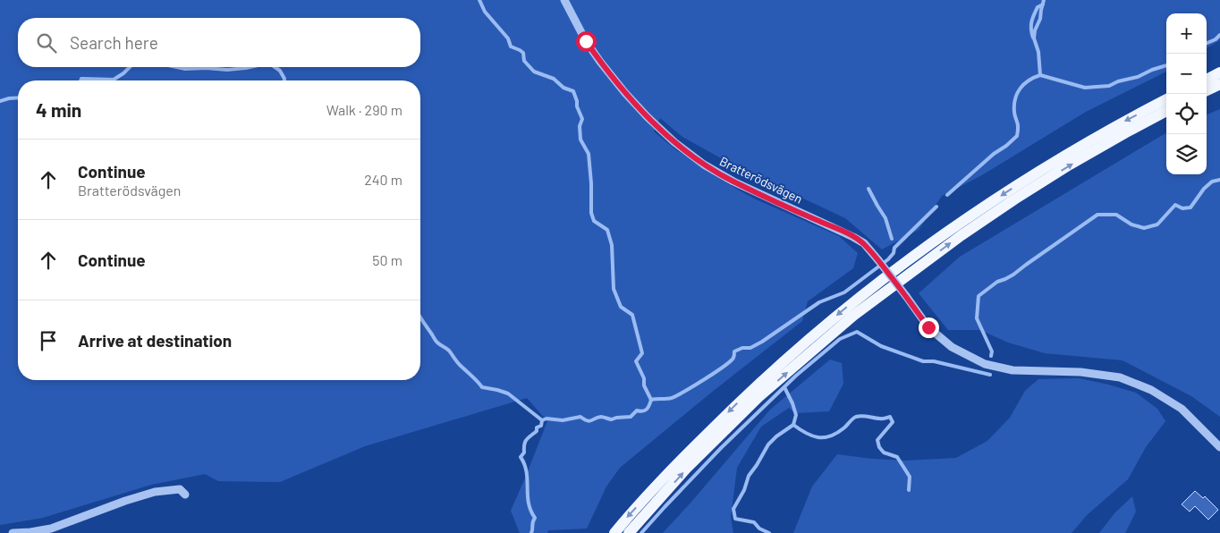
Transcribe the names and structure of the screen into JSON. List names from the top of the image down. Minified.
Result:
{"streets":{"street":["Bratterödsvägen"]},"page":{"map_buttons":["+","−"],"search":"Search here","heading":["4 min","Walk · 290 m"],"list":[["Continue","Bratterödsvägen","240 m"],["Continue","50 m"],"Arrive at destination"]}}
